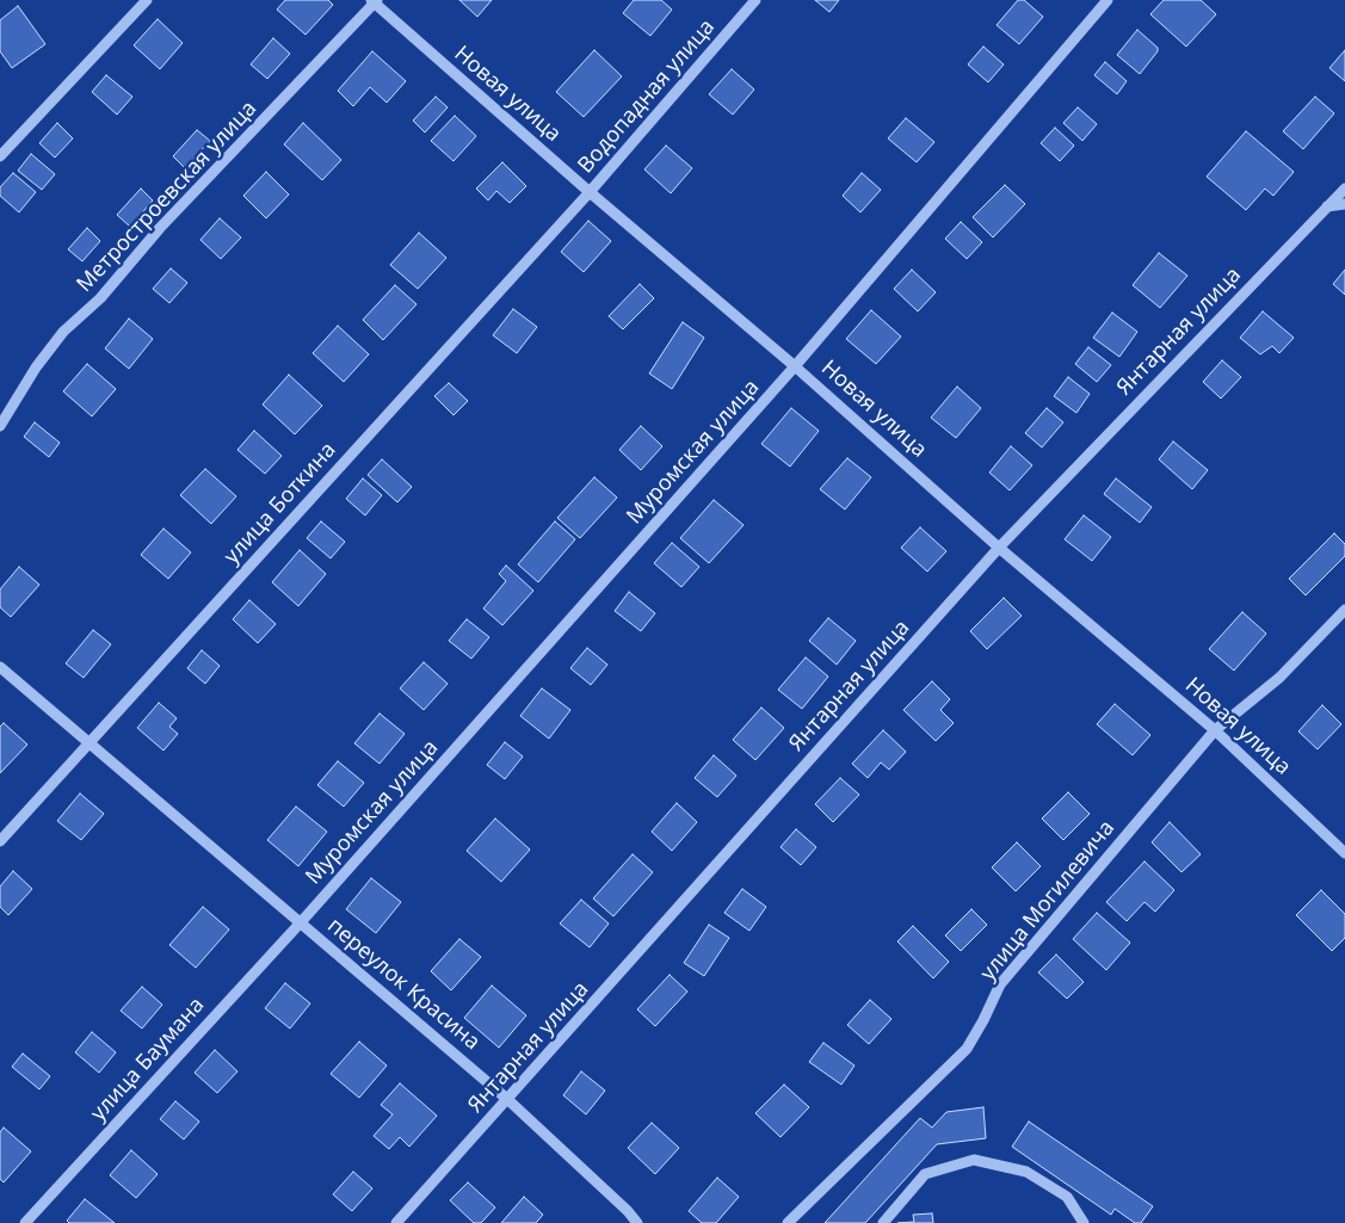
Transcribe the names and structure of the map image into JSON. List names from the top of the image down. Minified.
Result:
{"streets":{"street":["Новая улица","Водопадная улица","Метростроевская улица","Янтарная улица","Муромская улица","улица Боткина","улица Могилевича","переулок Красина","улица Баумана"]},"crossings":[["Новая улица","Водопадная улица"],["Новая улица","Метростроевская улица"],["Новая улица","Янтарная улица"],["Новая улица","Муромская улица"],["Новая улица","улица Боткина"],["Новая улица","улица Могилевича"],["Водопадная улица","улица Боткина"],["Янтарная улица","переулок Красина"],["Муромская улица","переулок Красина"],["Муромская улица","улица Баумана"],["улица Боткина","переулок Красина"],["переулок Красина","улица Баумана"]]}
